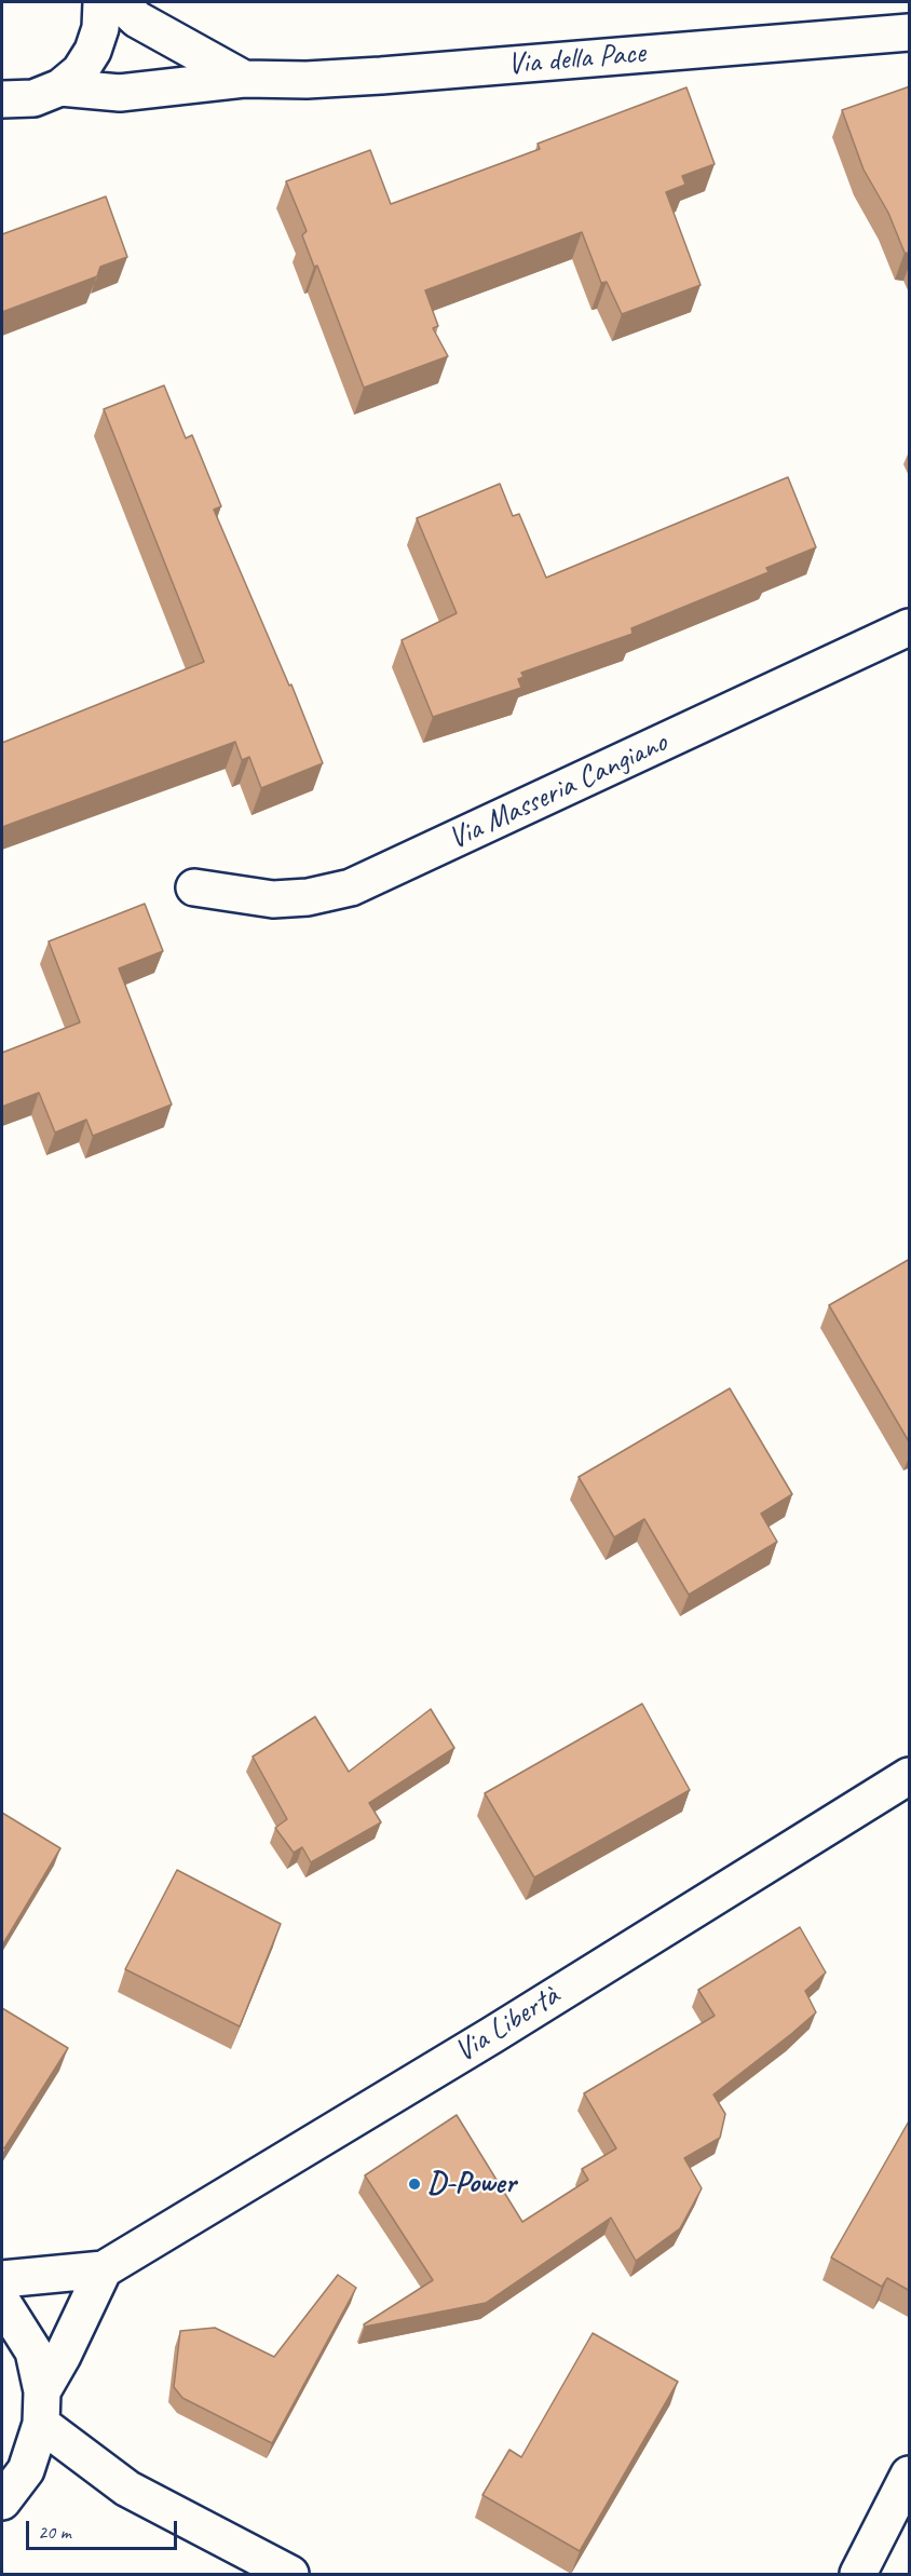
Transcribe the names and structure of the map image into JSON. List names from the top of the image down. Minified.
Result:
{"streets":{"street":["Via della Pace","Via Masseria Cangiano","Via Libertà"]},"places":["D-Power"],"scale_bar":"20 m"}
